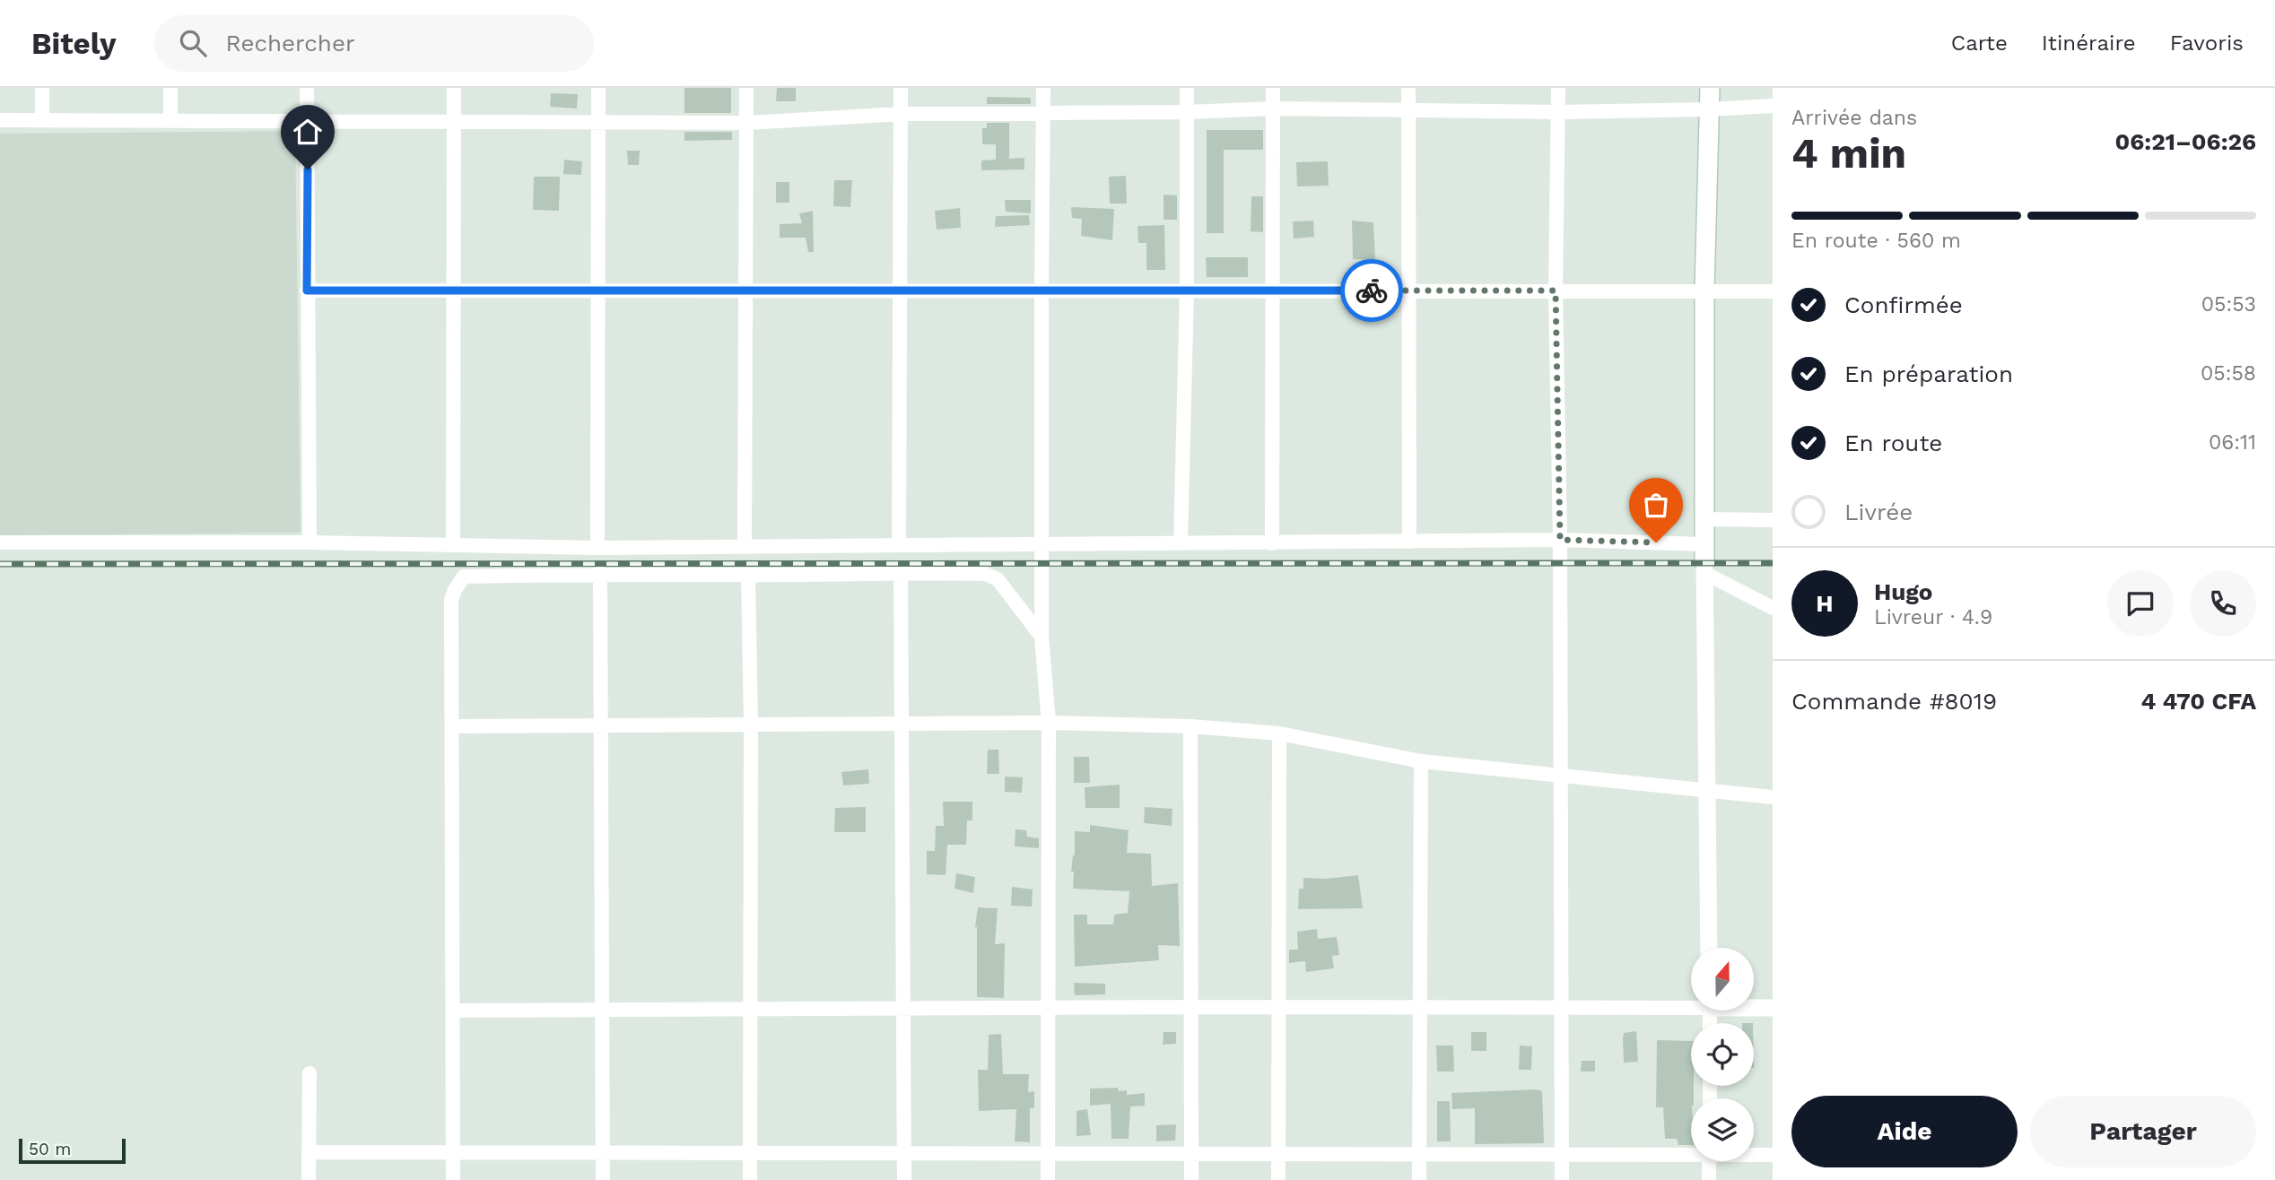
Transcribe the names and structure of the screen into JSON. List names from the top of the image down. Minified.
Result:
{"scale_bar":"50 m","north":"top","page":{"header":"Bitely","search":"Rechercher","nav":["Carte","Itinéraire","Favoris"],"heading":["4 min","Arrivée dans","06:21–06:26"],"panel":["Hugo","Livreur · 4.9","Commande #8019","4 470 CFA"],"bar":"En route · 560 m","list":[["Confirmée","05:53"],["En préparation","05:58"],["En route","06:11"],"Livrée"],"round":"H","buttons":["Aide","Partager"],"scale":"50 m"}}
